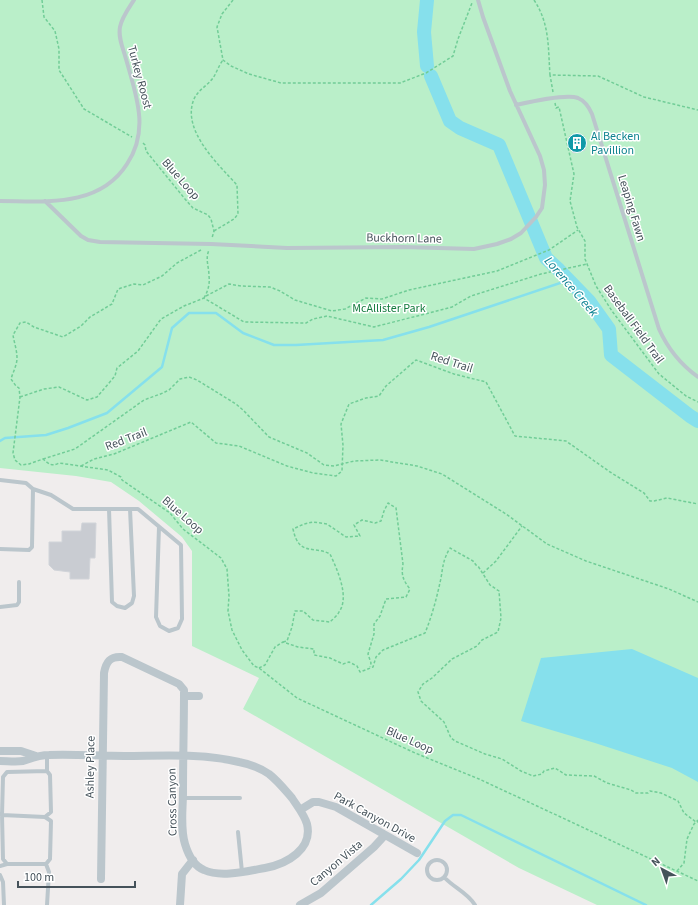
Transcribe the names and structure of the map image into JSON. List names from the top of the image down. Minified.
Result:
{"streets":{"street":["Ashley Place","Cross Canyon","Park Canyon Drive","Canyon Vista"],"lane":["Turkey Roost","Leaping Fawn","Buckhorn Lane"],"path":["Blue Loop","Baseball Field Trail","Red Trail"]},"crossings":[["Turkey Roost","Buckhorn Lane"],["Blue Loop","Red Trail"],["Leaping Fawn","Buckhorn Lane"],["Ashley Place","Cross Canyon"],["Cross Canyon","Park Canyon Drive"],["Park Canyon Drive","Canyon Vista"]],"water":["Lorence Creek"],"parks":["McAllister Park"],"places":{"building":["Al Becken Pavillion"]},"scale_bar":"100 m","north":"top left"}
